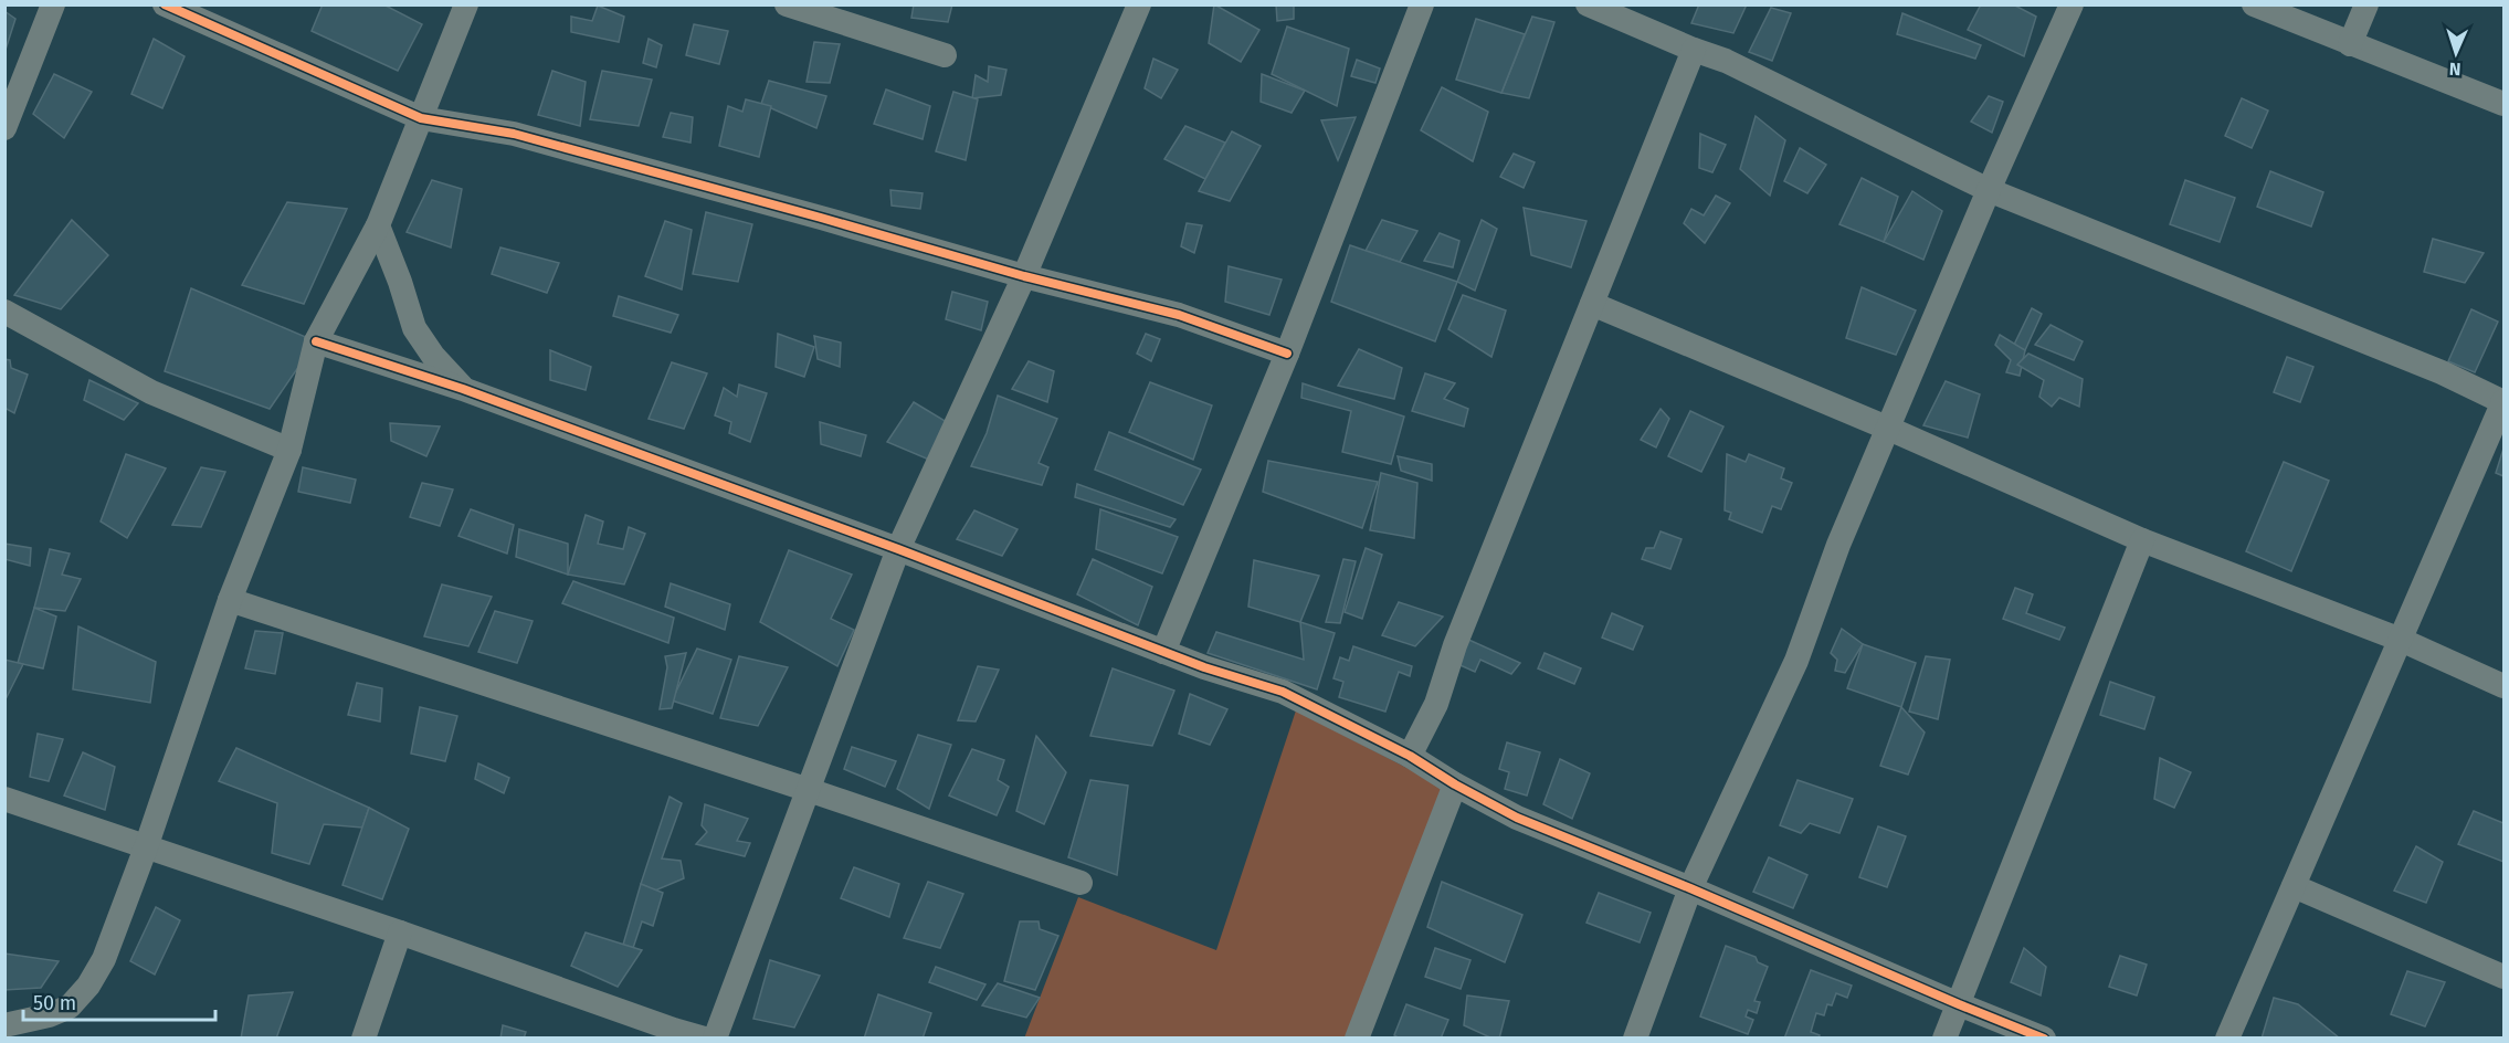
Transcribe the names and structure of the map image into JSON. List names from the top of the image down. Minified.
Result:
{"scale_bar":"50 m","north":"bottom"}
